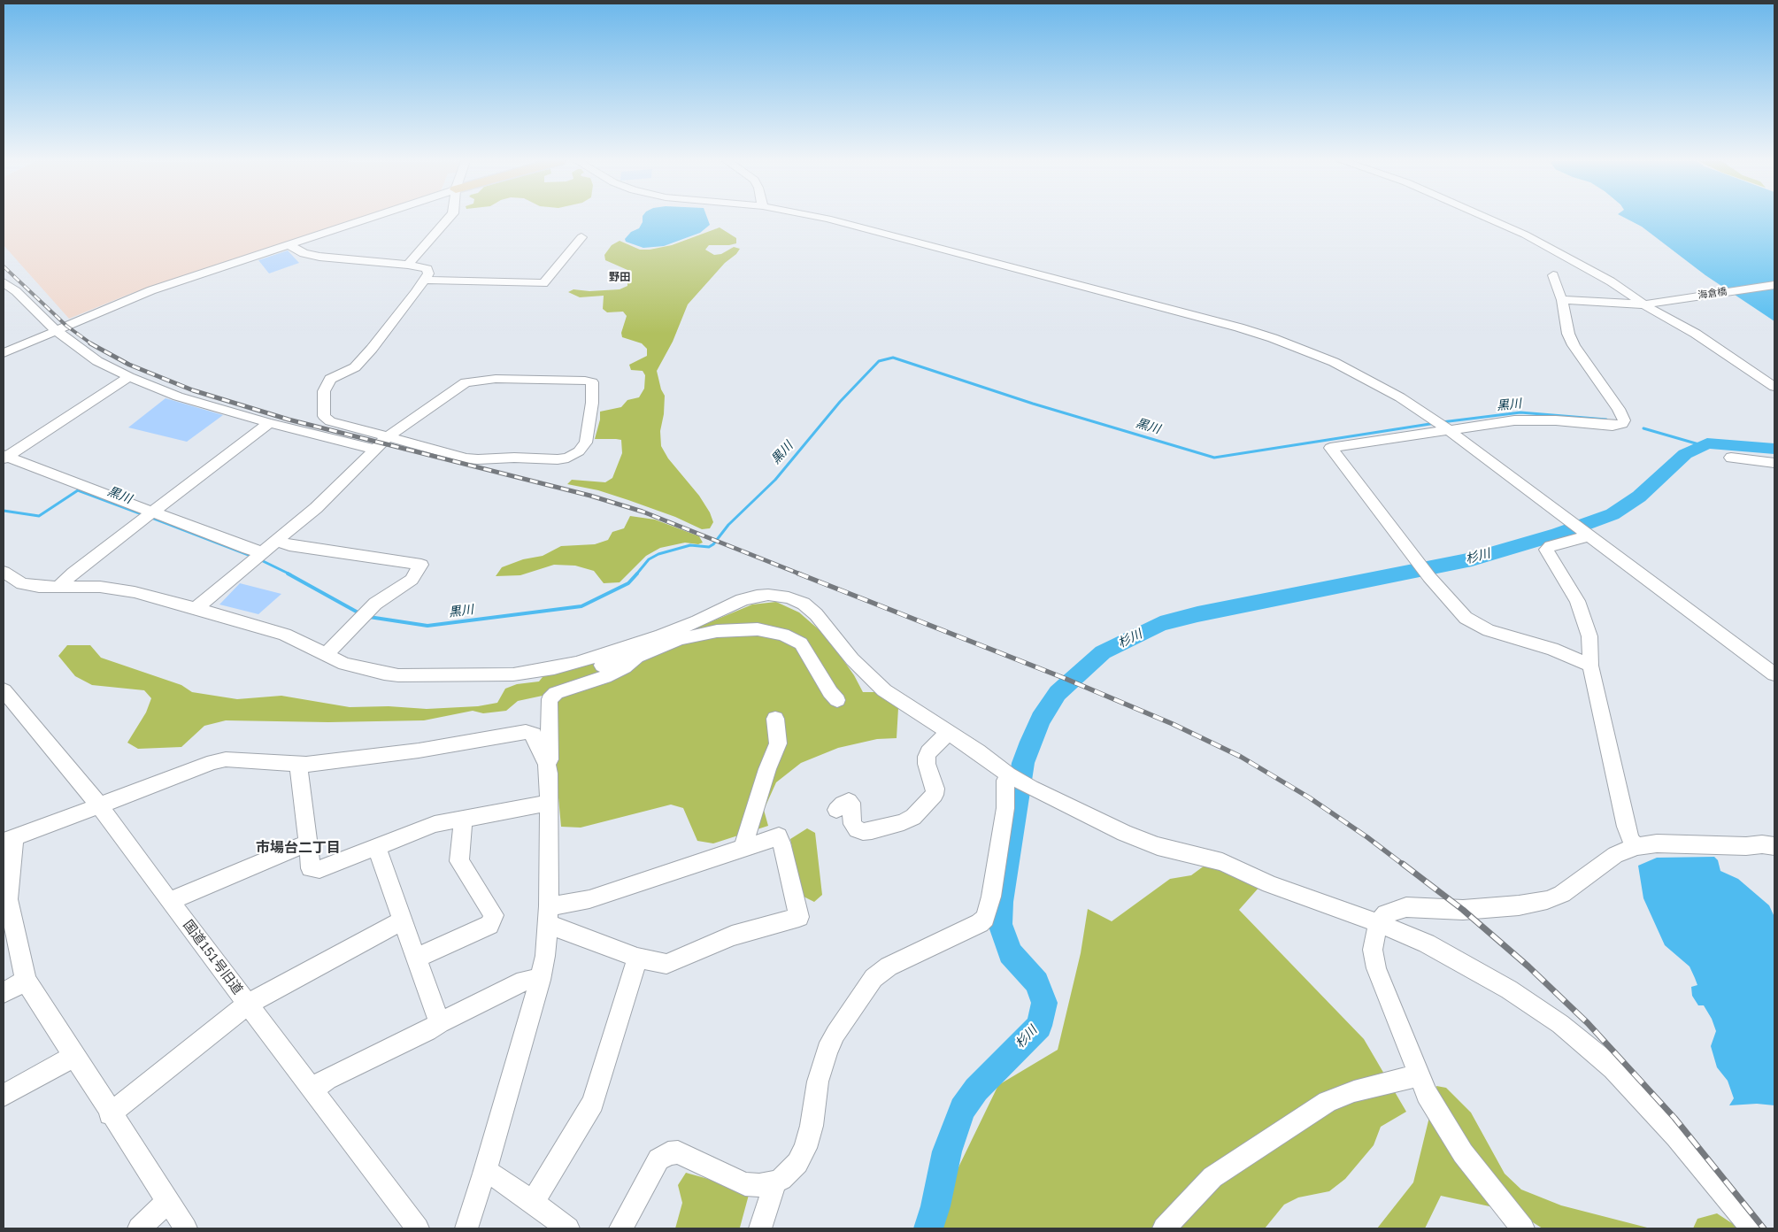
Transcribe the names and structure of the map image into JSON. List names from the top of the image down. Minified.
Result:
{"streets":{"street":["海倉橋","国道151号旧道"]},"districts":["野田","市場台二丁目"],"water":["黒川","杉川"]}
